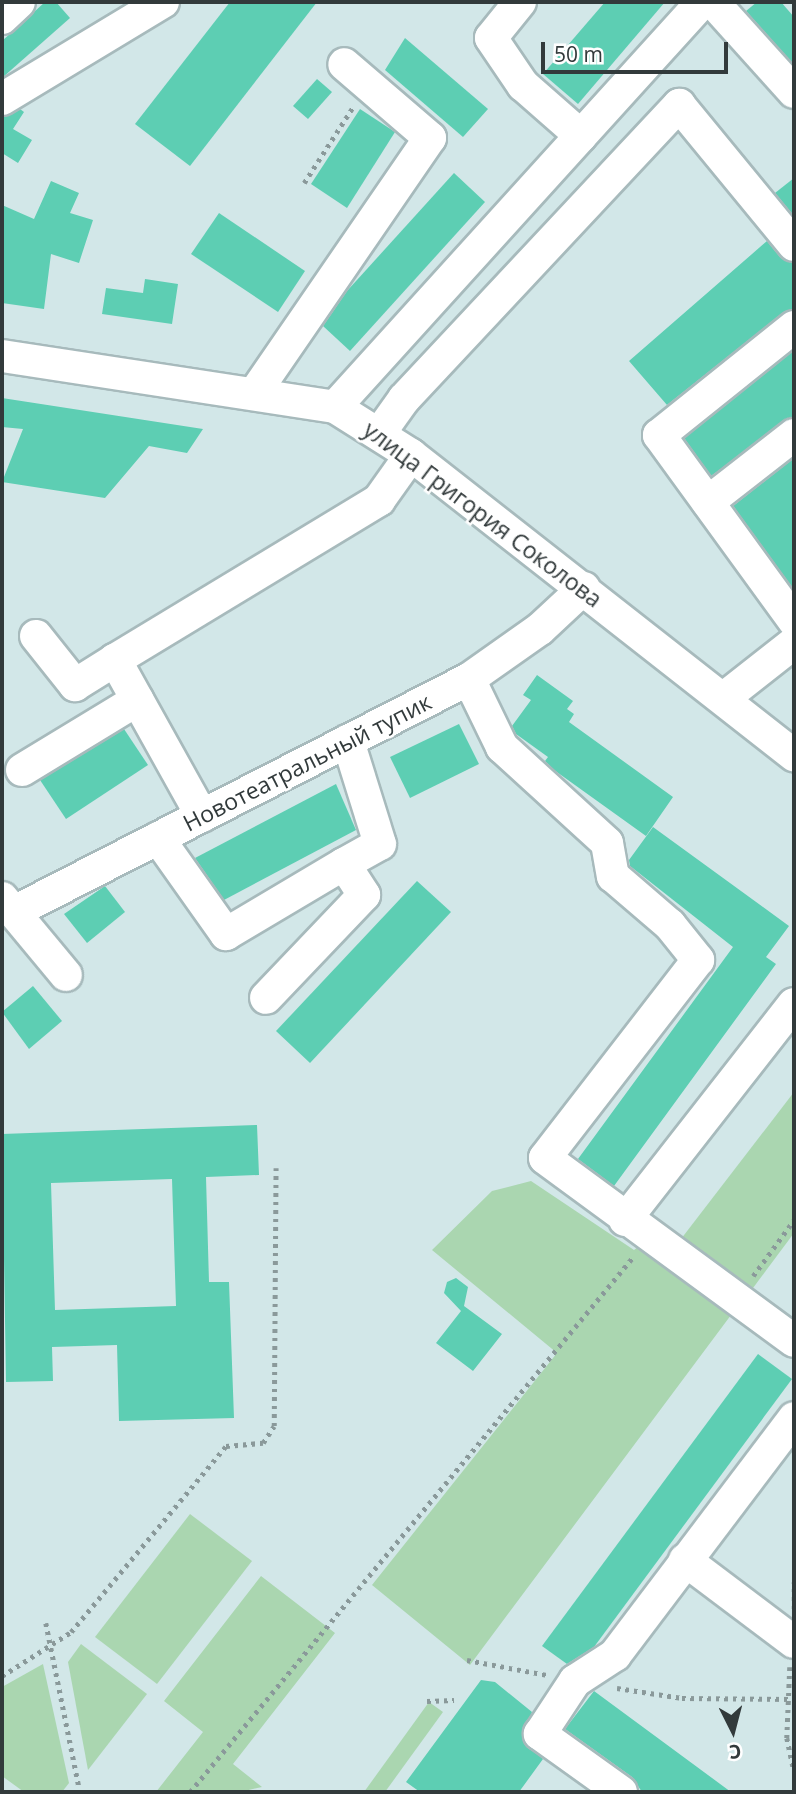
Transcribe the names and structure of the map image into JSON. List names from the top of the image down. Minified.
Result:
{"streets":{"street":["улица Григория Соколова","Новотеатральный тупик"]},"crossings":[["улица Григория Соколова","Новотеатральный тупик"]],"scale_bar":"50 m","north":"bottom"}
